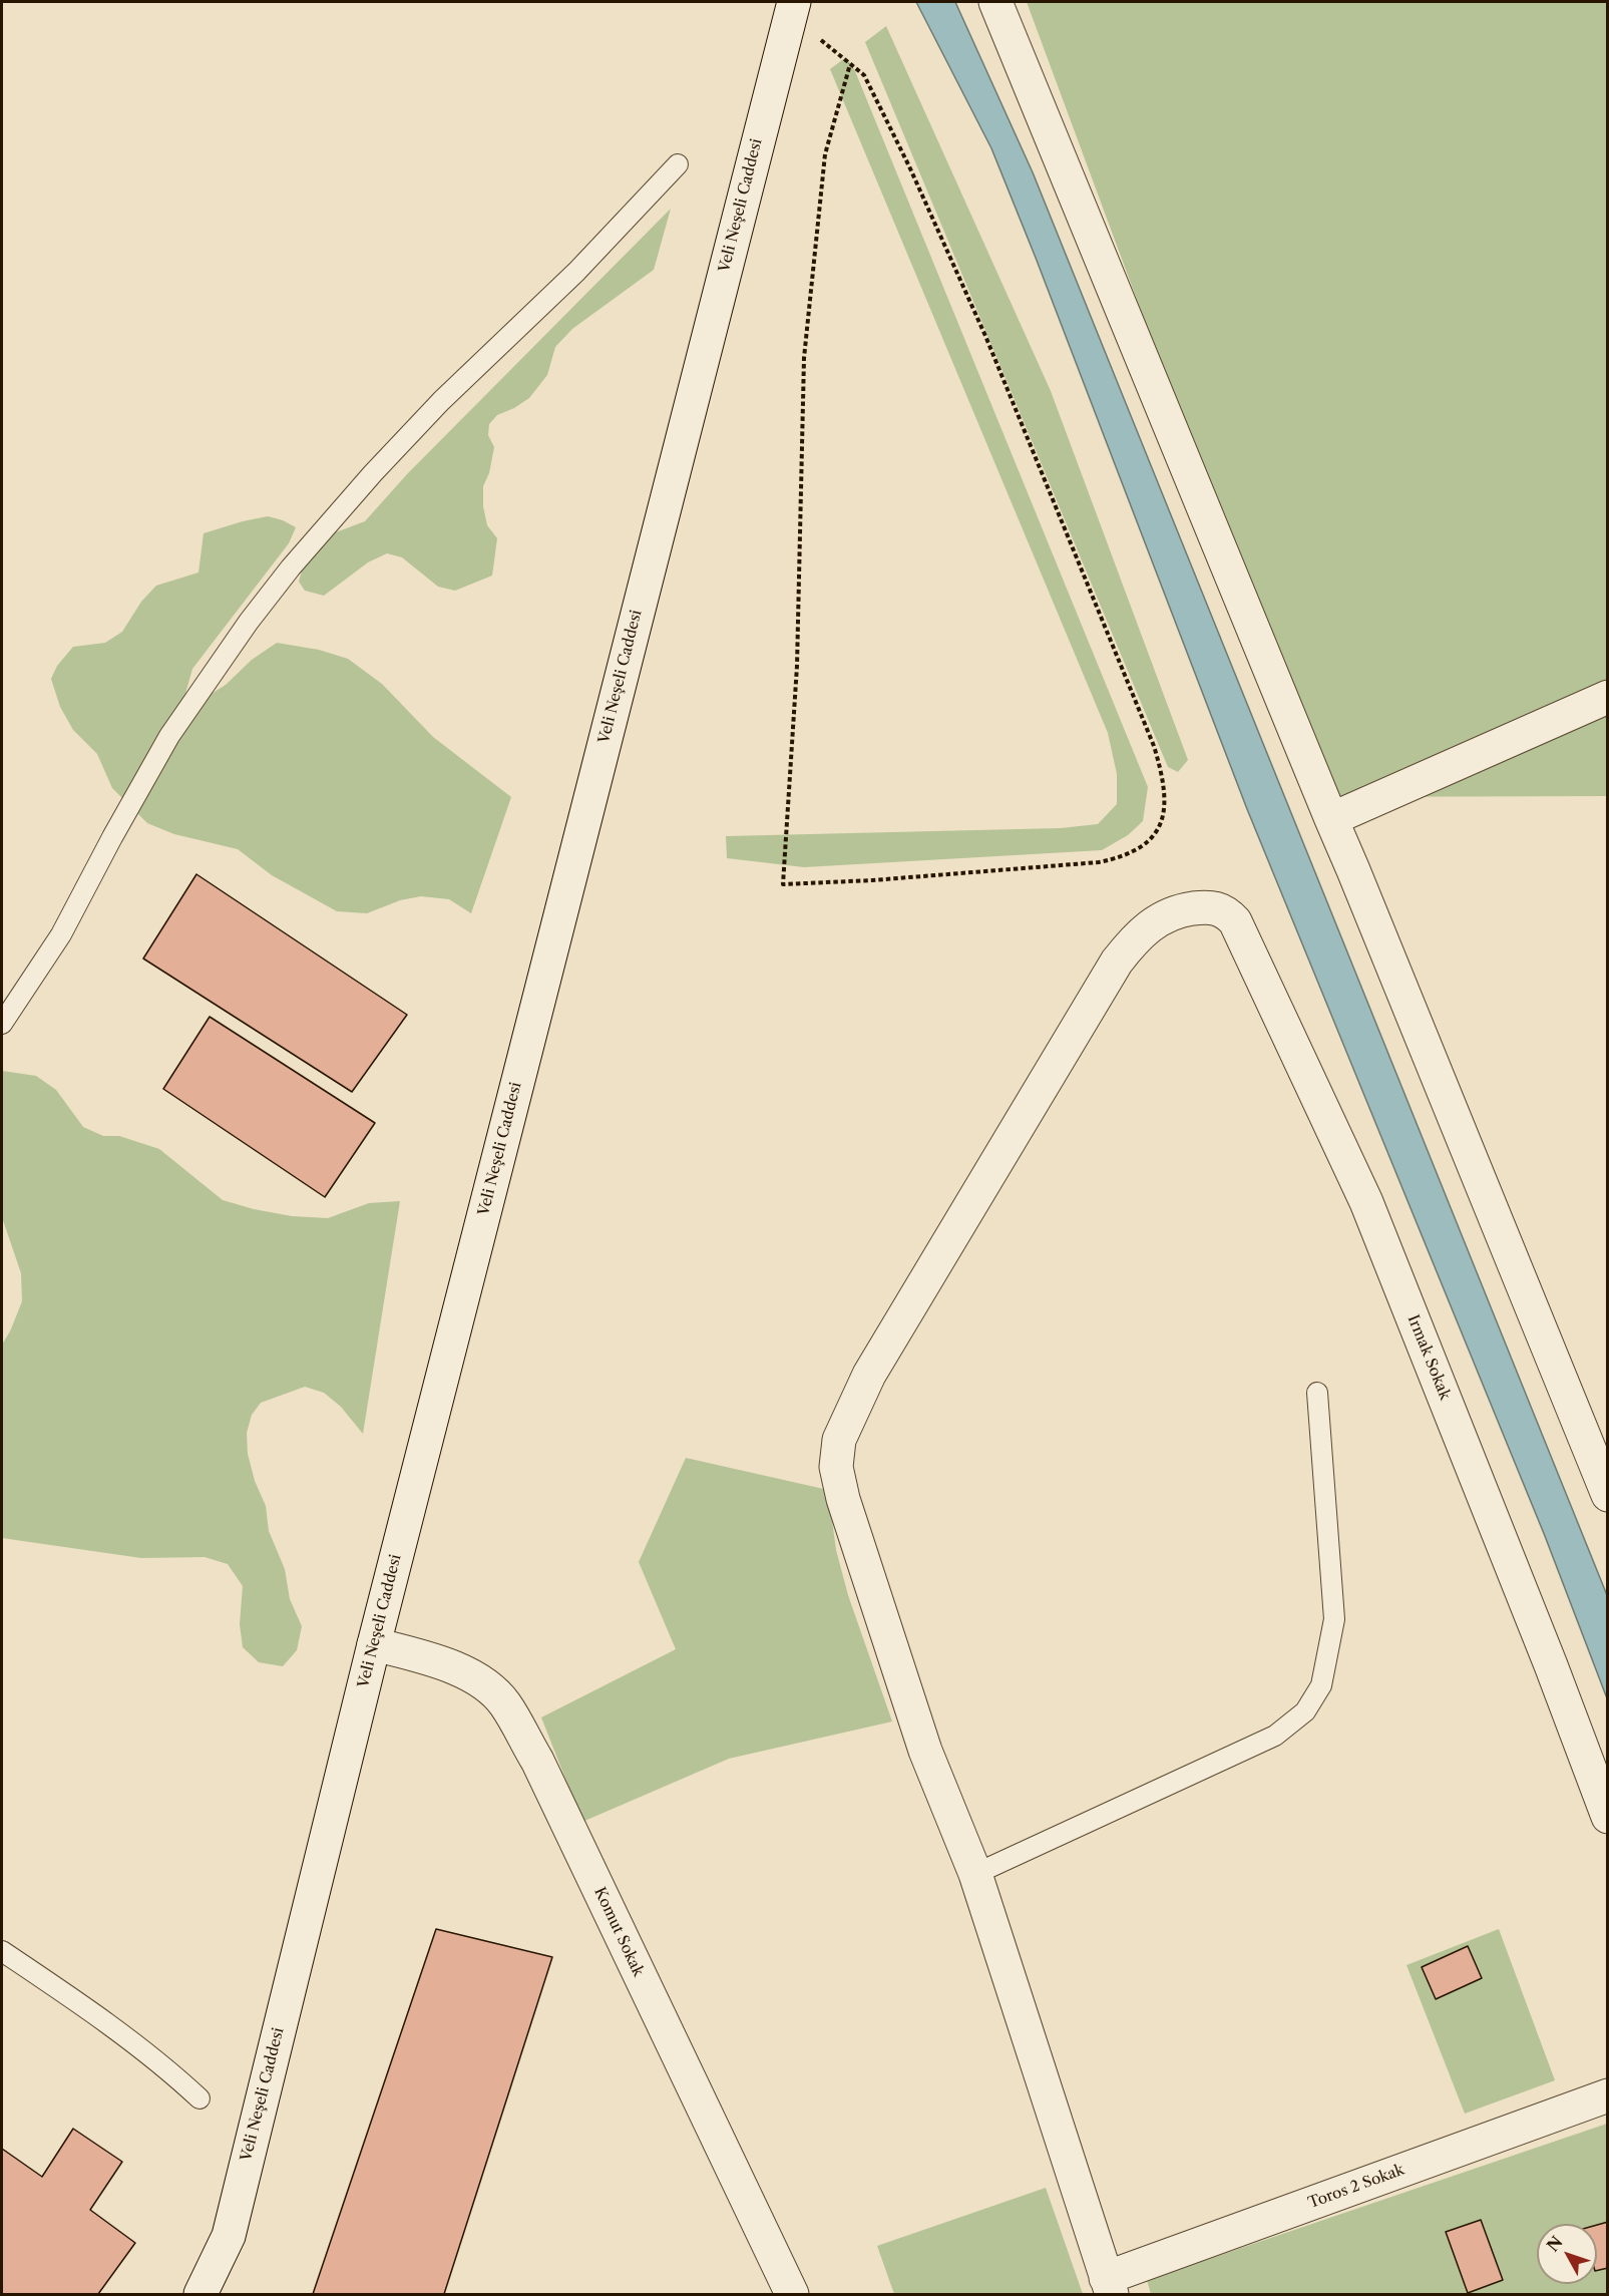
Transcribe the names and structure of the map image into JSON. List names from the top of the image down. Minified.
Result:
{"streets":{"street":["Veli Neşeli Caddesi","Irmak Sokak","Komut Sokak","Toros 2 Sokak"]},"crossings":[["Veli Neşeli Caddesi","Komut Sokak"]],"north":"top left"}
